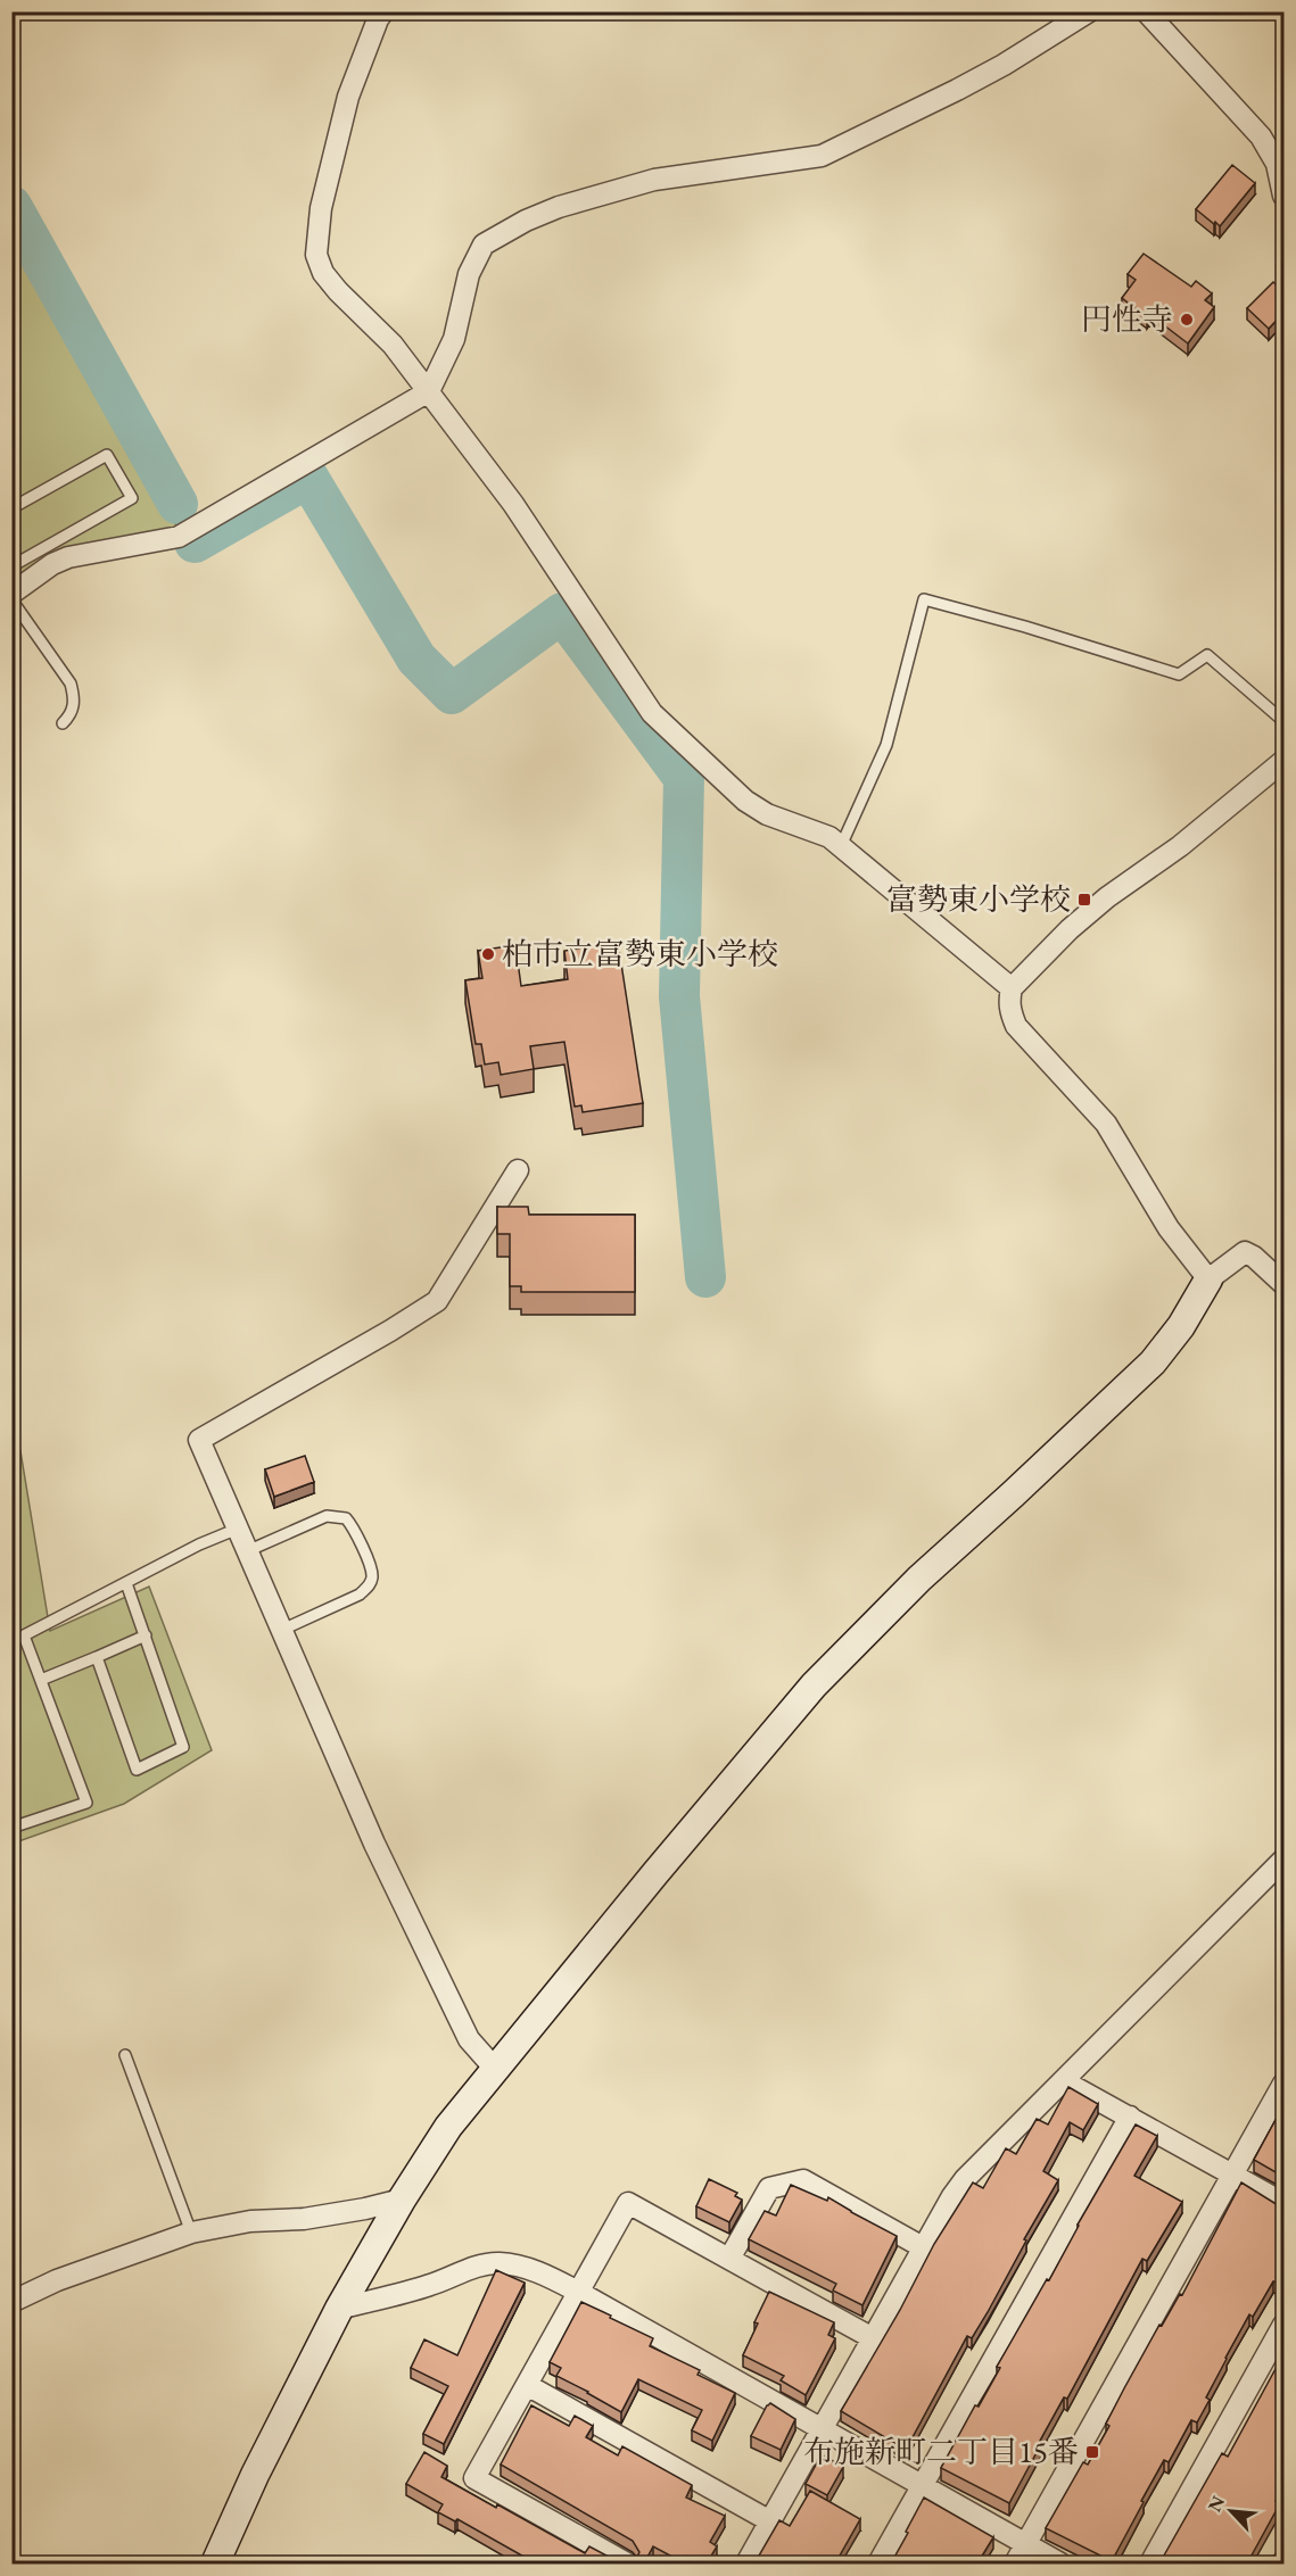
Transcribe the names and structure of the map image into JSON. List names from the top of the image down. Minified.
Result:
{"places":{"other":["円性寺","柏市立富勢東小学校"],"transit":["富勢東小学校","布施新町二丁目15番"]},"north":"top left"}
